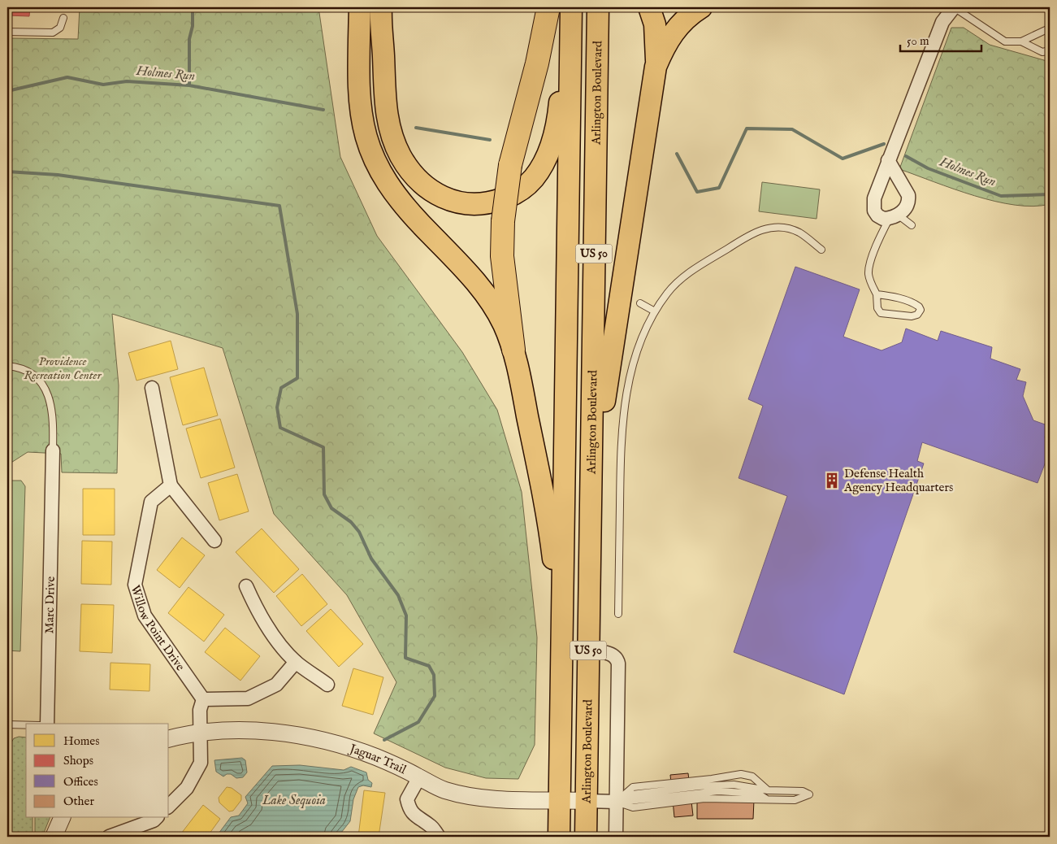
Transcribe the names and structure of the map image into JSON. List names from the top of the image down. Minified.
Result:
{"streets":{"highway":["Arlington Boulevard","US 50"],"street":["Marc Drive","Willow Point Drive","Jaguar Trail"]},"crossings":[["Arlington Boulevard","Jaguar Trail"],["US 50","Jaguar Trail"]],"water":["Holmes Run","Lake Sequoia"],"parks":["Providence Recreation Center"],"places":{"building":["Defense Health Agency Headquarters"]},"legend":["Homes","Shops","Offices","Other"],"scale_bar":"50 m"}
